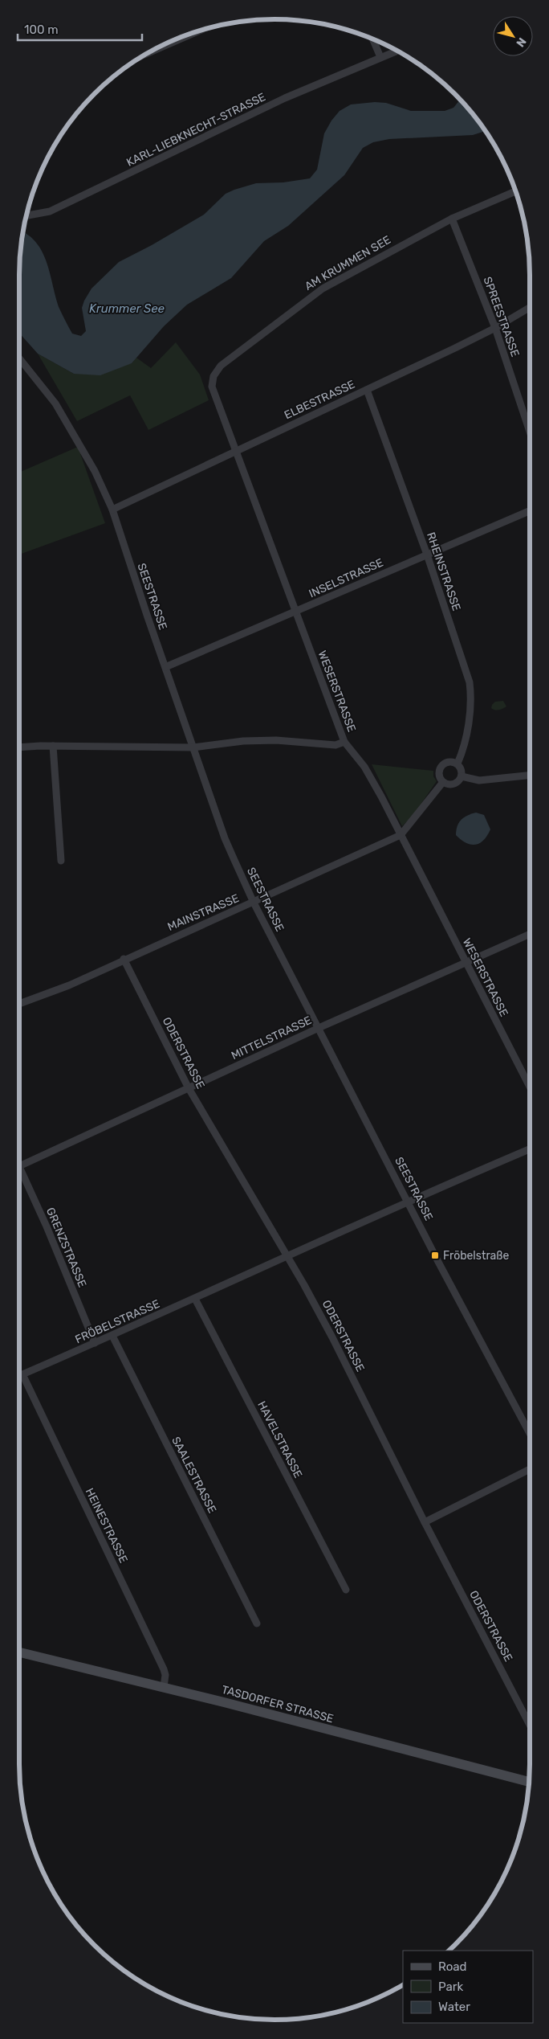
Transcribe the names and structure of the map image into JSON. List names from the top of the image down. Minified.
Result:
{"streets":{"main road":["TASDORFER STRASSE"],"street":["KARL-LIEBKNECHT-STRASSE","AM KRUMMEN SEE","SPREESTRASSE","ELBESTRASSE","RHEINSTRASSE","INSELSTRASSE","SEESTRASSE","WESERSTRASSE","MAINSTRASSE","MITTELSTRASSE","ODERSTRASSE","GRENZSTRASSE","FRÖBELSTRASSE","HAVELSTRASSE","SAALESTRASSE","HEINESTRASSE"]},"crossings":[["AM KRUMMEN SEE","SPREESTRASSE"],["AM KRUMMEN SEE","WESERSTRASSE"],["SPREESTRASSE","ELBESTRASSE"],["ELBESTRASSE","RHEINSTRASSE"],["ELBESTRASSE","SEESTRASSE"],["ELBESTRASSE","WESERSTRASSE"],["RHEINSTRASSE","INSELSTRASSE"],["RHEINSTRASSE","MAINSTRASSE"],["INSELSTRASSE","SEESTRASSE"],["INSELSTRASSE","WESERSTRASSE"],["SEESTRASSE","MAINSTRASSE"],["SEESTRASSE","MITTELSTRASSE"],["SEESTRASSE","FRÖBELSTRASSE"],["WESERSTRASSE","MAINSTRASSE"],["WESERSTRASSE","MITTELSTRASSE"],["MAINSTRASSE","ODERSTRASSE"],["MITTELSTRASSE","ODERSTRASSE"],["ODERSTRASSE","FRÖBELSTRASSE"],["GRENZSTRASSE","FRÖBELSTRASSE"],["FRÖBELSTRASSE","HAVELSTRASSE"],["FRÖBELSTRASSE","SAALESTRASSE"],["FRÖBELSTRASSE","HEINESTRASSE"],["HEINESTRASSE","TASDORFER STRASSE"]],"water":["Krummer See"],"places":{"transit":["Fröbelstraße"]},"legend":["Road","Park","Water"],"scale_bar":"100 m","north":"bottom right"}
